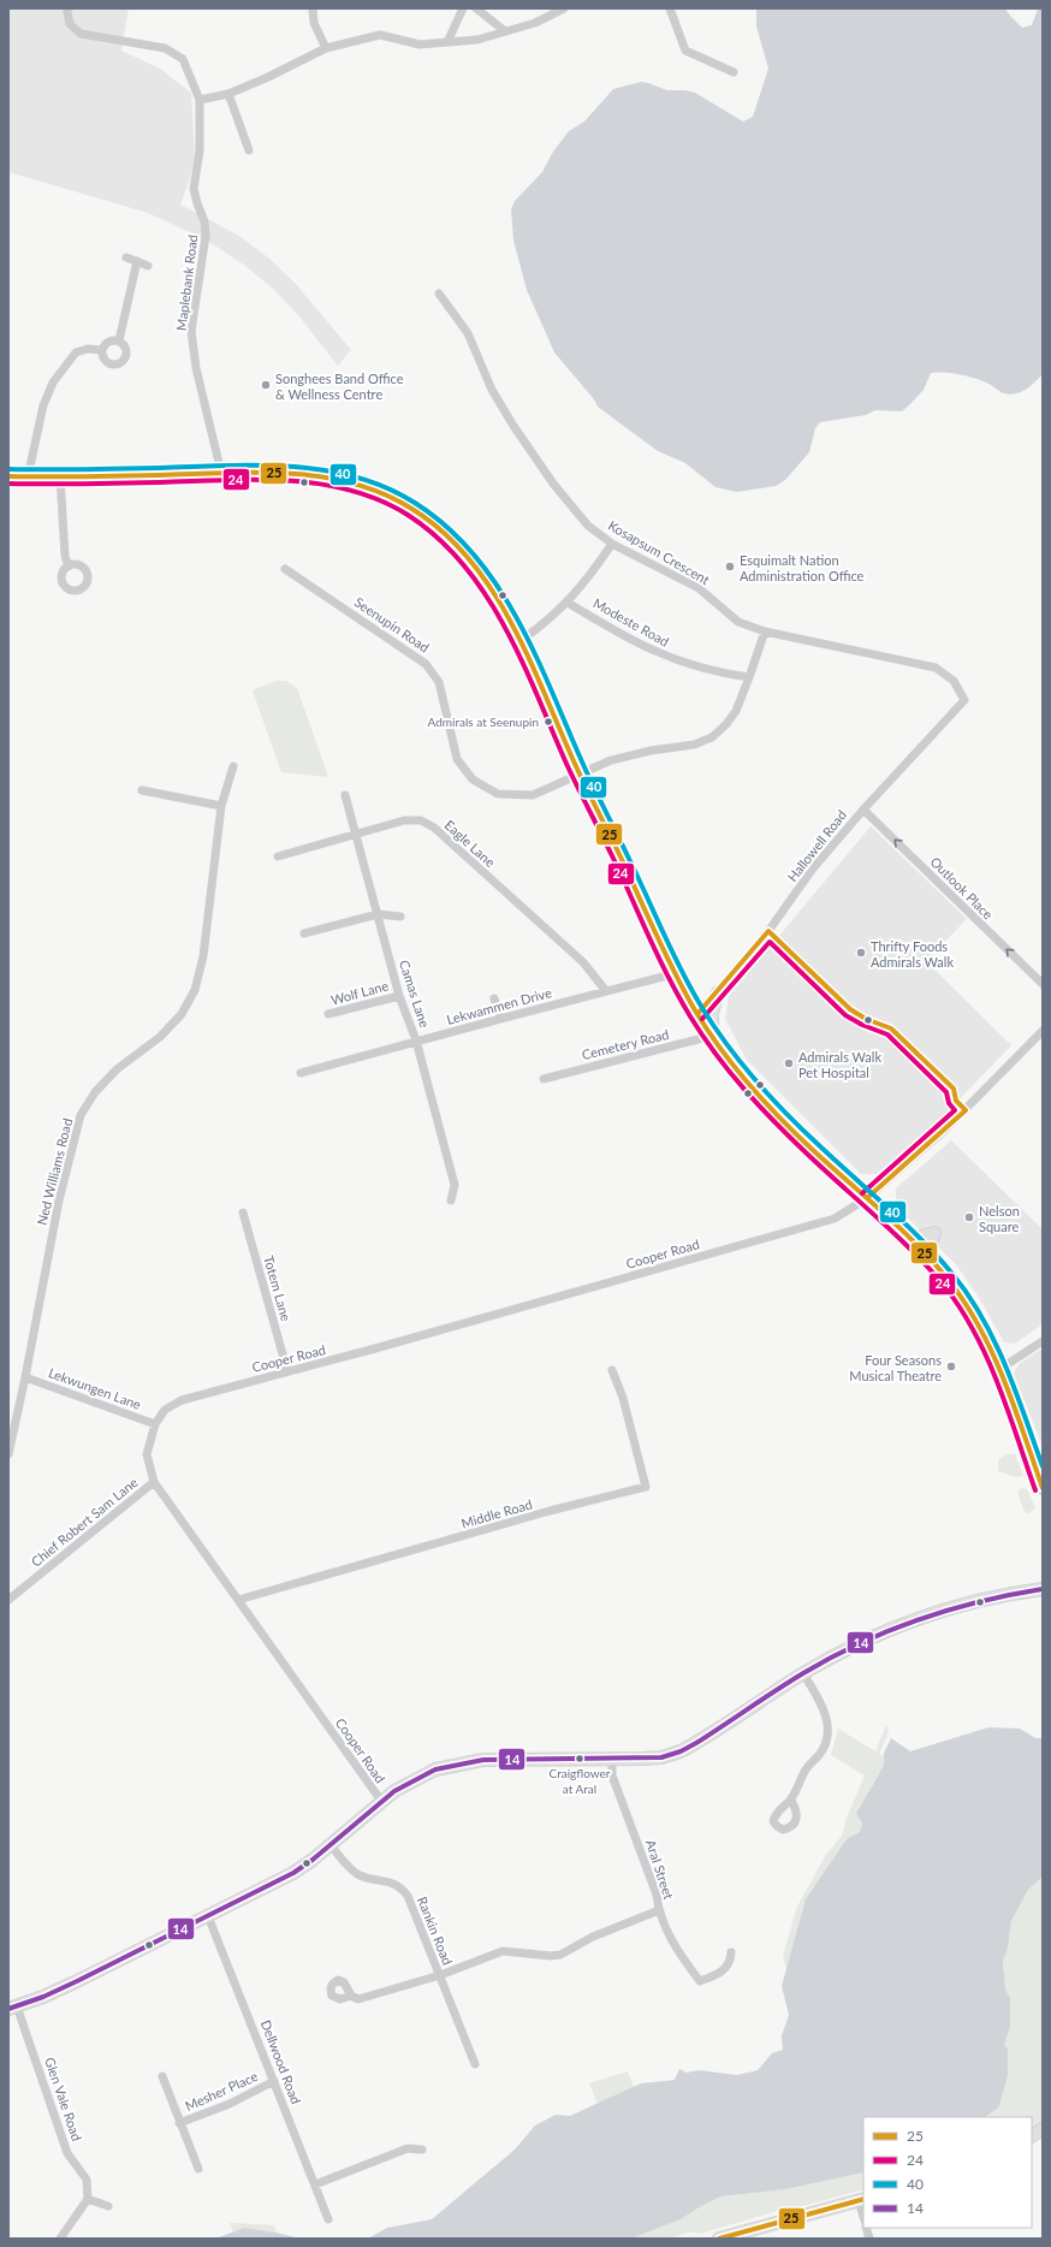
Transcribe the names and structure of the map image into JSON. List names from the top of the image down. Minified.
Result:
{"streets":{"street":["Maplebank Road","Kosapsum Crescent","Modeste Road","Seenupin Road","Eagle Lane","Hallowell Road","Outlook Place","Wolf Lane","Camas Lane","Lekwammen Drive","Cemetery Road","Ned Williams Road","Cooper Road","Totem Lane","Lekwungen Lane","Middle Road","Chief Robert Sam Lane","Aral Street","Rankin Road","Dellwood Road","Mesher Place","Glen Vale Road"]},"crossings":[["Kosapsum Crescent","Hallowell Road"],["Modeste Road","Seenupin Road"],["Eagle Lane","Camas Lane"],["Eagle Lane","Lekwammen Drive"],["Hallowell Road","Outlook Place"],["Wolf Lane","Camas Lane"],["Camas Lane","Lekwammen Drive"],["Ned Williams Road","Lekwungen Lane"],["Cooper Road","Totem Lane"],["Cooper Road","Lekwungen Lane"],["Cooper Road","Middle Road"],["Cooper Road","Chief Robert Sam Lane"],["Dellwood Road","Mesher Place"]],"one_way":["Outlook Place"],"places":["Songhees Band Office & Wellness Centre","Esquimalt Nation Administration Office","Admirals at Seenupin","Thrifty Foods Admirals Walk","Admirals Walk Pet Hospital","Nelson Square","Four Seasons Musical Theatre","Craigflower at Aral"],"lines":["transit line 40","transit line 25","transit line 24","transit line 14"],"legend":["25","24","40","14"]}
